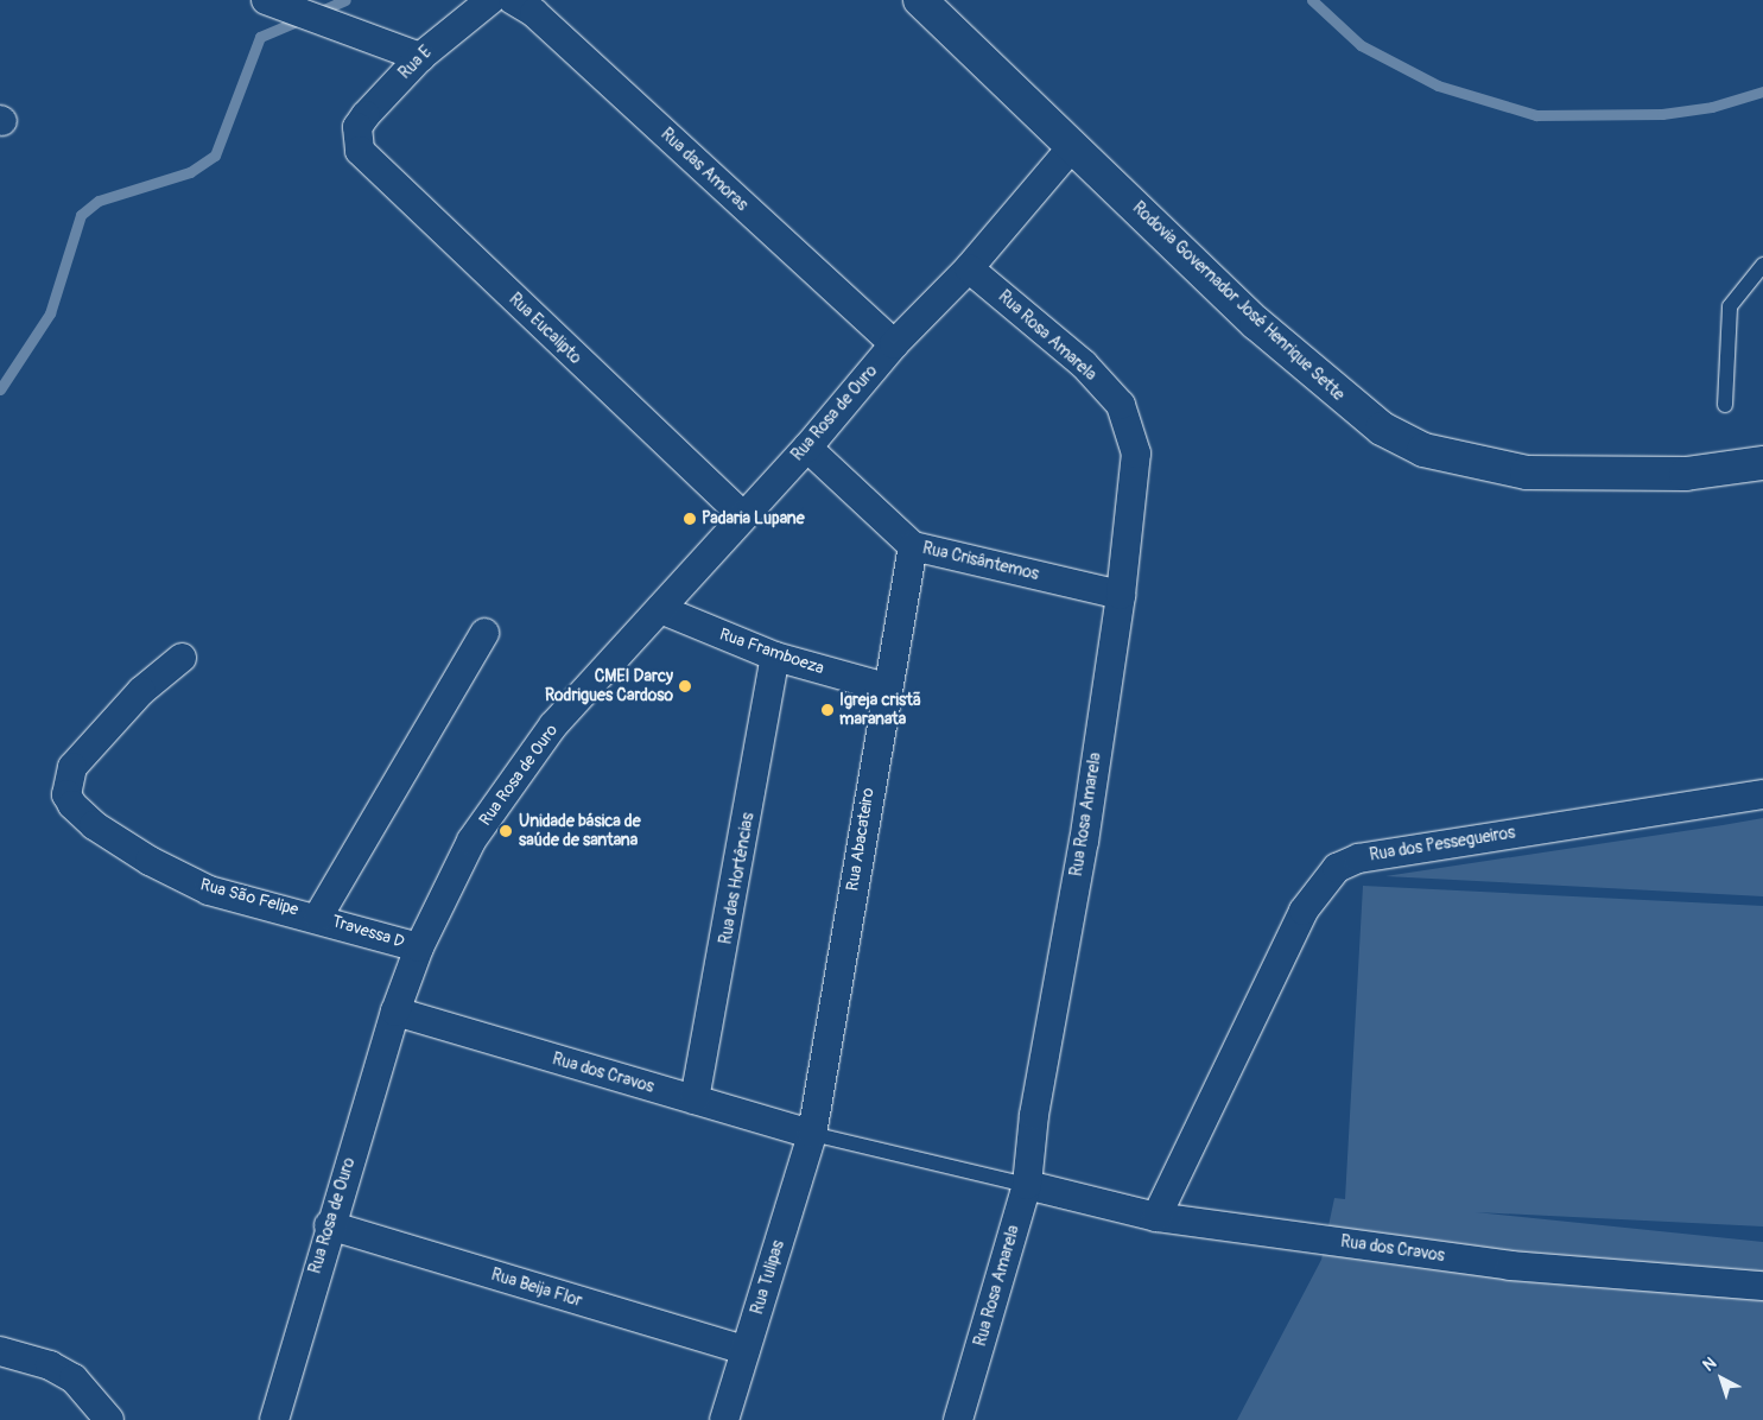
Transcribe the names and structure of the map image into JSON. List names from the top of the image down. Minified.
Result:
{"streets":{"main road":["Rodovia Governador José Henrique Sette"],"street":["Rua E","Rua das Amoras","Rua Eucalipto","Rua Rosa Amarela","Rua Rosa de Ouro","Rua Crisântemos","Rua Framboeza","Rua Abacateiro","Rua dos Pessegueiros","Rua das Hortências","Rua São Felipe","Travessa D","Rua dos Cravos","Rua Tulipas","Rua Beija Flor"]},"crossings":[["Rua E","Rua Eucalipto"],["Rua das Amoras","Rua Rosa de Ouro"],["Rodovia Governador José Henrique Sette","Rua Rosa de Ouro"],["Rua Eucalipto","Rua Rosa de Ouro"],["Rua Rosa Amarela","Rua Rosa de Ouro"],["Rua Rosa Amarela","Rua Crisântemos"],["Rua Rosa Amarela","Rua dos Cravos"],["Rua Rosa de Ouro","Rua Crisântemos"],["Rua Rosa de Ouro","Rua Framboeza"],["Rua Rosa de Ouro","Travessa D"],["Rua Rosa de Ouro","Rua dos Cravos"],["Rua Rosa de Ouro","Rua Beija Flor"],["Rua Crisântemos","Rua Abacateiro"],["Rua Framboeza","Rua Abacateiro"],["Rua Framboeza","Rua das Hortências"],["Rua Abacateiro","Rua dos Cravos"],["Rua Abacateiro","Rua Tulipas"],["Rua dos Pessegueiros","Rua dos Cravos"],["Rua das Hortências","Rua dos Cravos"],["Rua São Felipe","Travessa D"],["Rua dos Cravos","Rua Tulipas"],["Rua Tulipas","Rua Beija Flor"]],"places":["Padaria Lupane","CMEI Darcy Rodrigues Cardoso","Igreja cristã maranata","Unidade básica de saúde de santana"],"north":"top left"}
